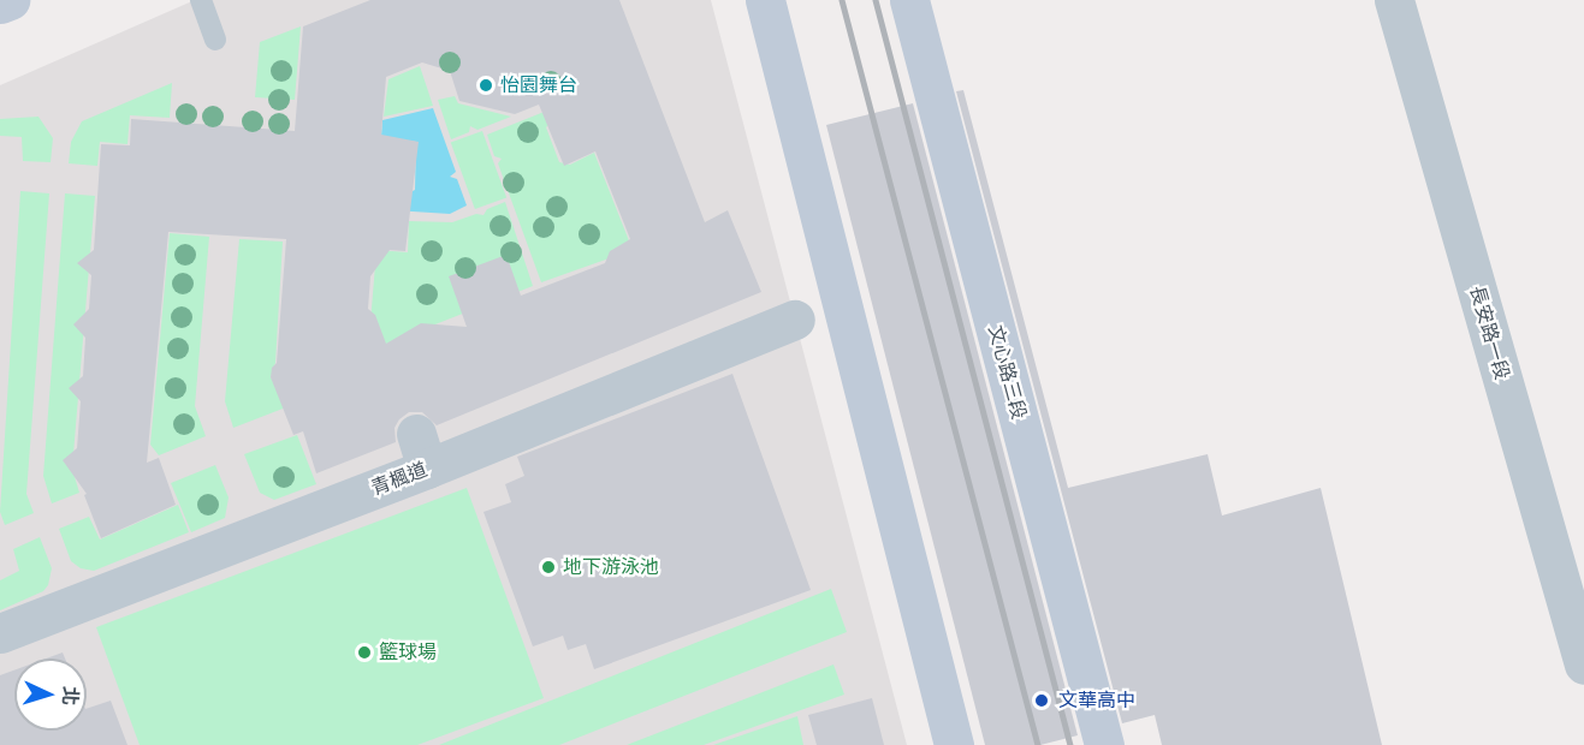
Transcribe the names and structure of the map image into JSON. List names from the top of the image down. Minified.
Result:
{"streets":{"main road":["文心路三段"],"street":["長安路一段","青楓道"]},"places":["怡園舞台","地下游泳池","籃球場","文華高中"],"north":"right"}
